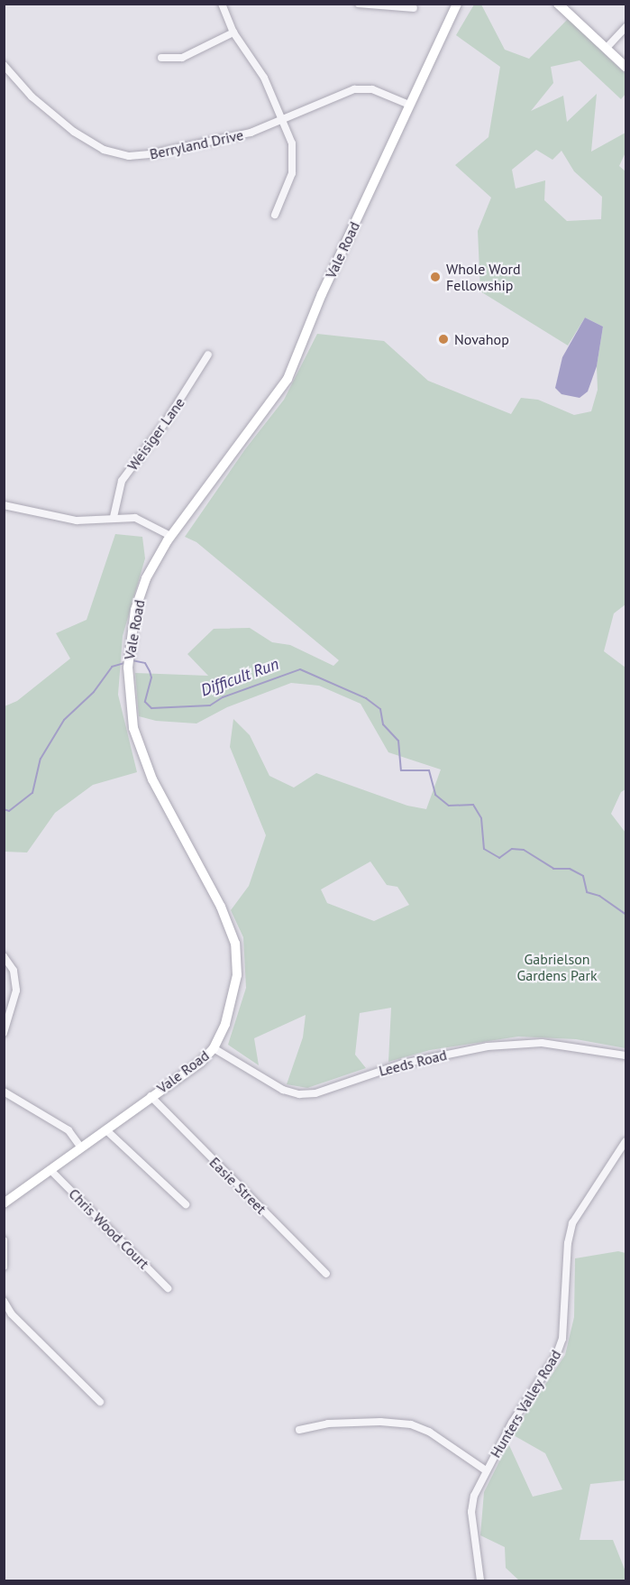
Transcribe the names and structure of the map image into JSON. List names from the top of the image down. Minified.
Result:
{"streets":{"main road":["Vale Road"],"street":["Berryland Drive","Weisiger Lane","Leeds Road","Easie Street","Chris Wood Court","Hunters Valley Road"]},"crossings":[["Berryland Drive","Vale Road"],["Vale Road","Leeds Road"],["Vale Road","Easie Street"],["Vale Road","Chris Wood Court"]],"water":["Difficult Run"],"parks":["Gabrielson Gardens Park"],"places":["Whole Word Fellowship","Novahop"]}
